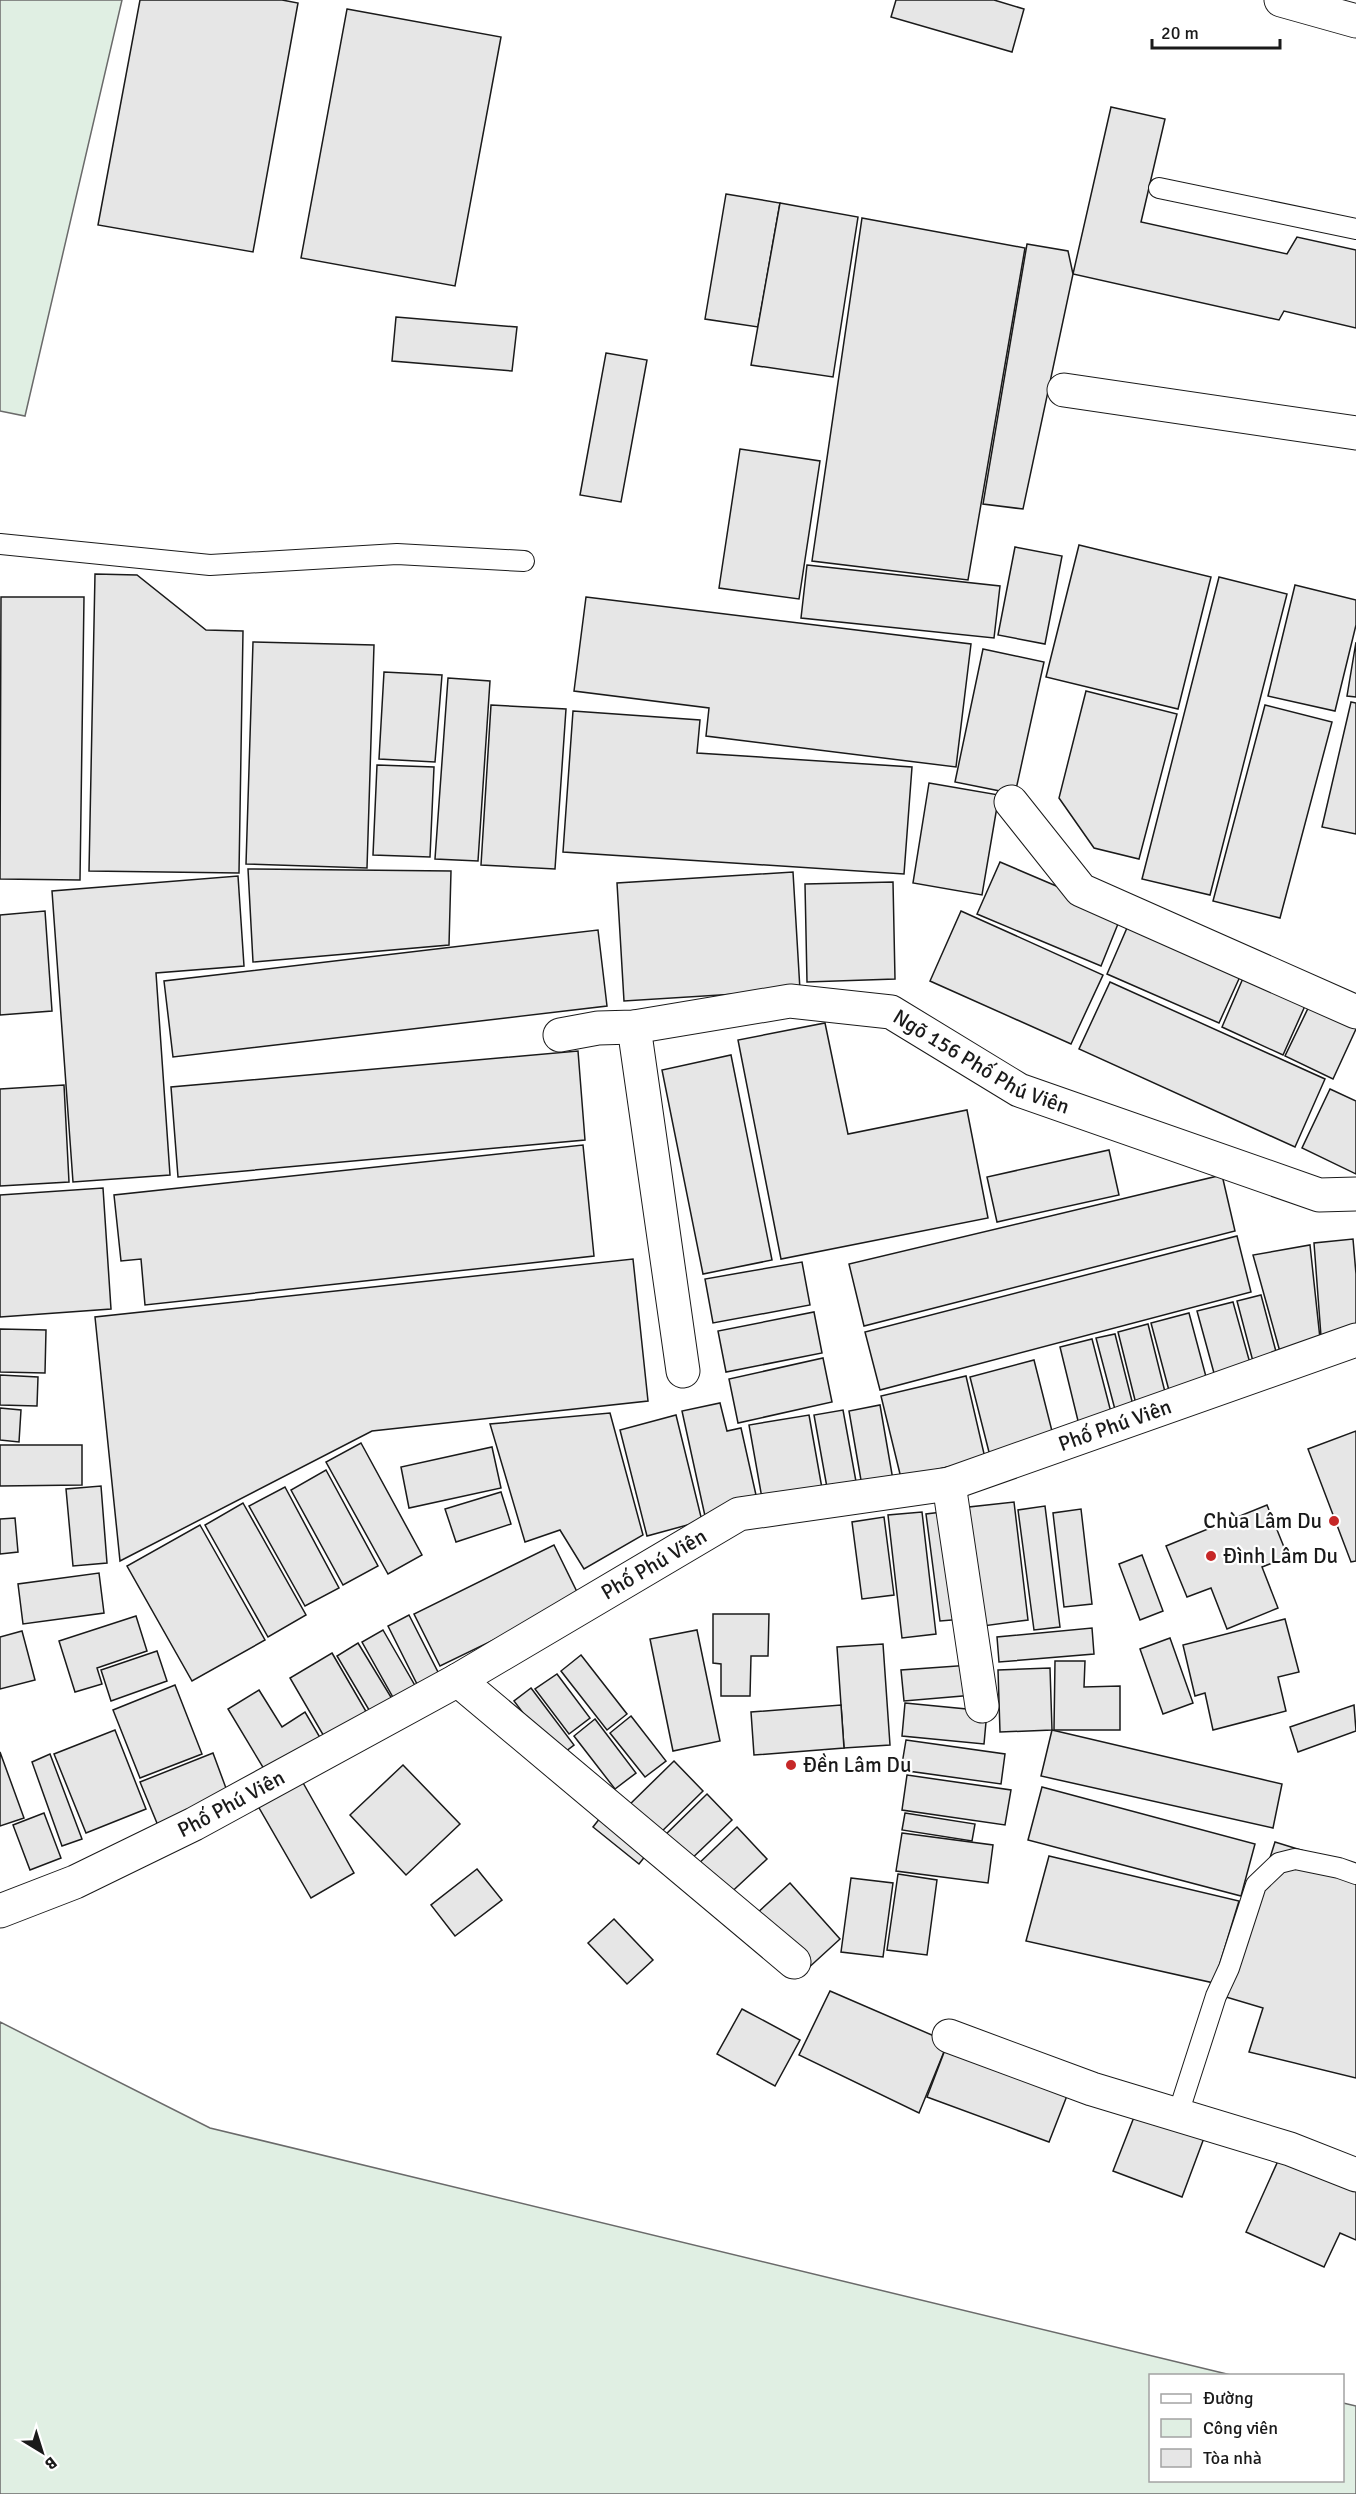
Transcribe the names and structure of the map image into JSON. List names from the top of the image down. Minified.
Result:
{"streets":{"street":["Ngõ 156 Phố Phú Viên","Phố Phú Viên"]},"places":["Chùa Lâm Du","Đình Lâm Du","Đền Lâm Du"],"legend":["Đường","Công viên","Tòa nhà"],"scale_bar":"20 m","north":"bottom right"}
